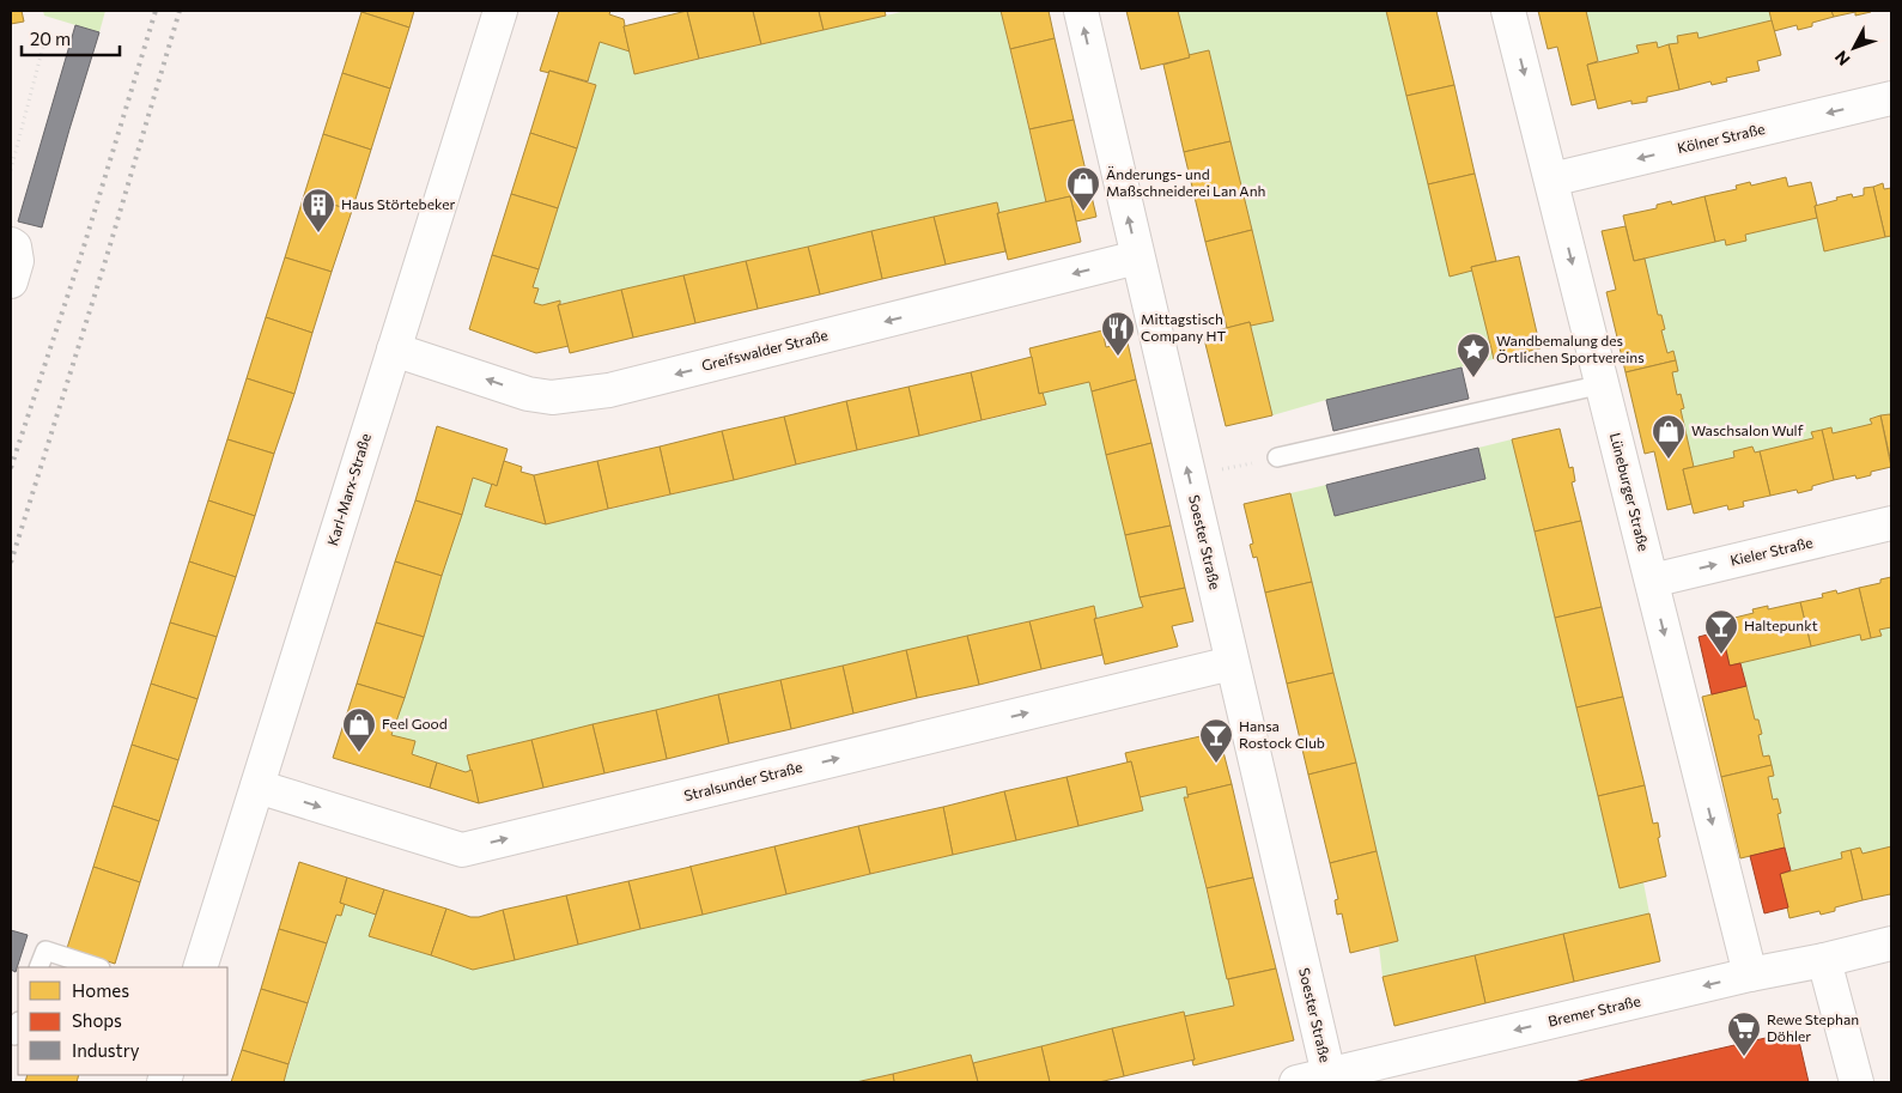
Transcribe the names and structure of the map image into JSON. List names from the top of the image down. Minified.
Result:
{"streets":{"street":["Kölner Straße","Greifswalder Straße","Karl-Marx-Straße","Lüneburger Straße","Soester Straße","Kieler Straße","Stralsunder Straße","Bremer Straße"]},"crossings":[["Kölner Straße","Lüneburger Straße"],["Greifswalder Straße","Karl-Marx-Straße"],["Greifswalder Straße","Soester Straße"],["Karl-Marx-Straße","Stralsunder Straße"],["Lüneburger Straße","Kieler Straße"],["Lüneburger Straße","Bremer Straße"],["Soester Straße","Stralsunder Straße"],["Soester Straße","Bremer Straße"]],"one_way":["Kölner Straße","Greifswalder Straße","Lüneburger Straße","Soester Straße","Kieler Straße","Stralsunder Straße","Bremer Straße"],"places":{"shop":["Änderungs- und Maßschneiderei Lan Anh","Waschsalon Wulf","Feel Good"],"building":["Haus Störtebeker"],"restaurant":["Mittagstisch Company HT"],"place":["Wandbemalung des Örtlichen Sportvereins"],"bar":["Haltepunkt","Hansa Rostock Club"],"supermarket":["Rewe Stephan Döhler"]},"legend":["Homes","Shops","Industry"],"scale_bar":"20 m","north":"bottom left"}
